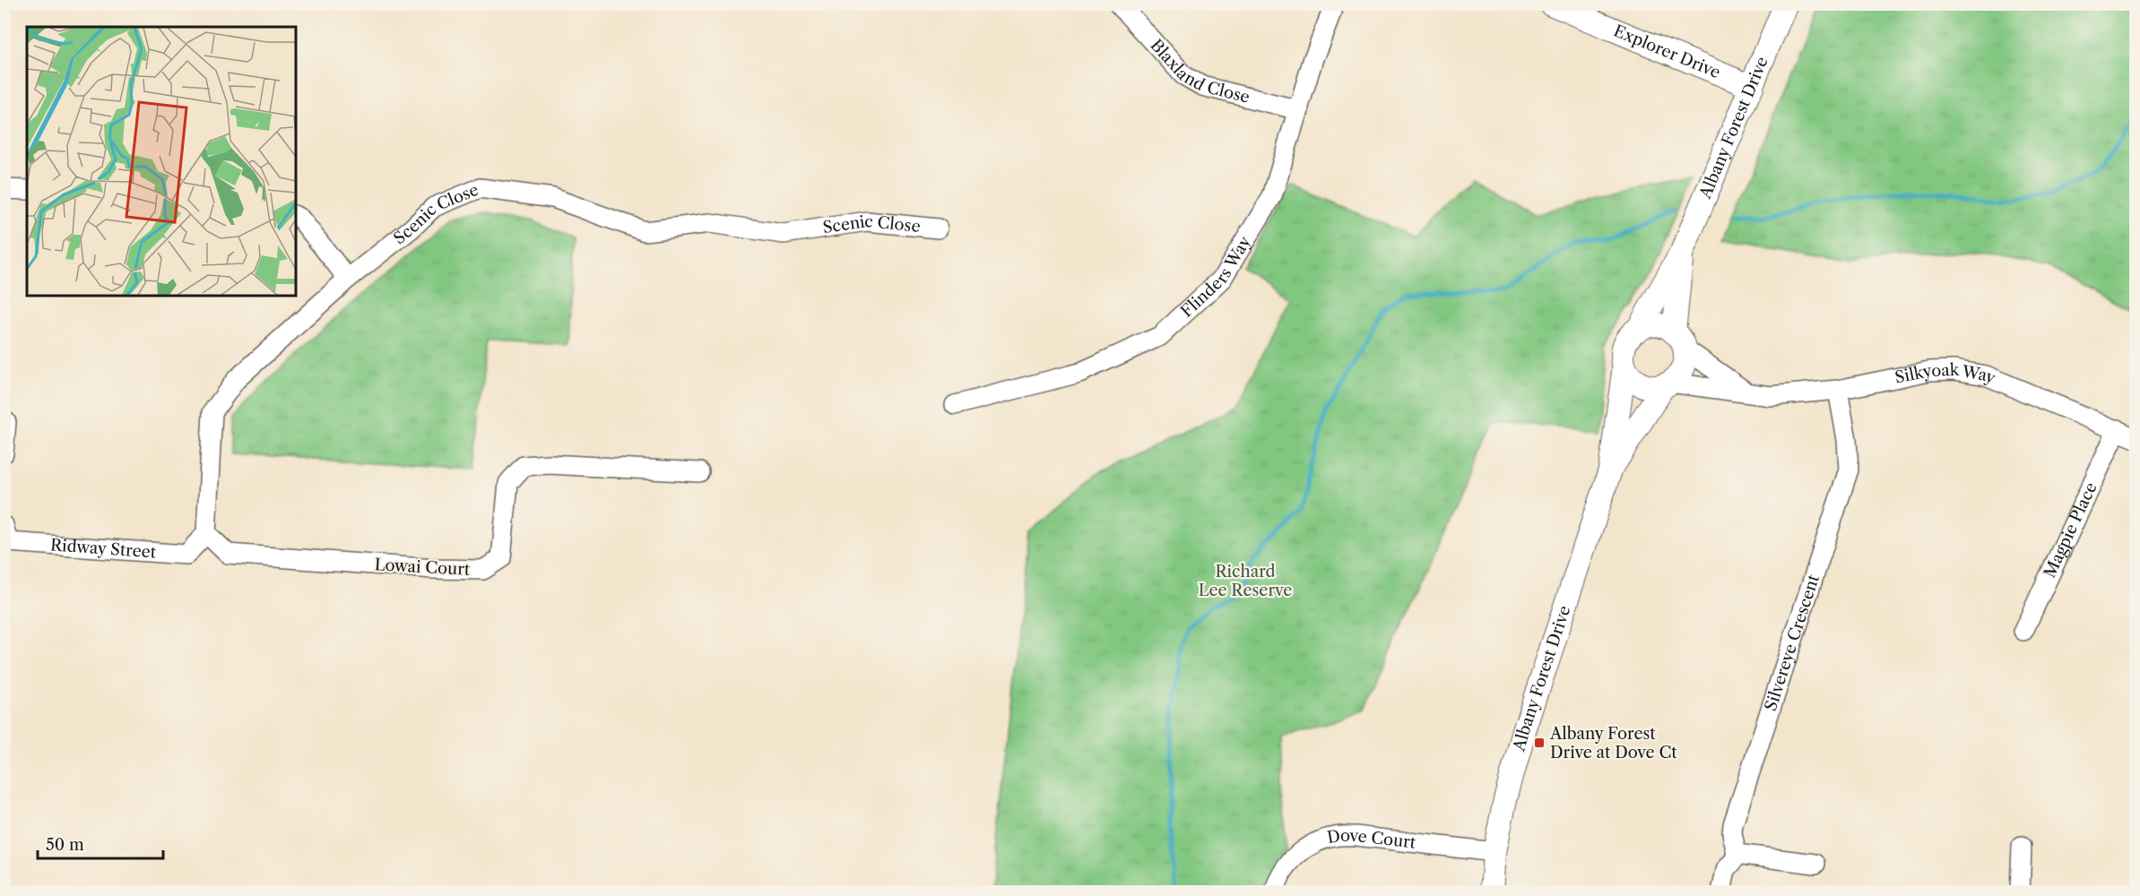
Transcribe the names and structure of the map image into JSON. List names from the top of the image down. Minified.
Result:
{"streets":{"street":["Explorer Drive","Blaxland Close","Albany Forest Drive","Scenic Close","Flinders Way","Silkyoak Way","Magpie Place","Ridway Street","Lowai Court","Silvereye Crescent","Dove Court"]},"crossings":[["Explorer Drive","Albany Forest Drive"],["Blaxland Close","Flinders Way"],["Albany Forest Drive","Silkyoak Way"],["Albany Forest Drive","Dove Court"],["Scenic Close","Ridway Street"],["Scenic Close","Lowai Court"],["Silkyoak Way","Magpie Place"],["Silkyoak Way","Silvereye Crescent"],["Ridway Street","Lowai Court"]],"parks":["Richard Lee Reserve"],"places":{"transit":["Albany Forest Drive at Dove Ct"]},"scale_bar":"50 m"}
